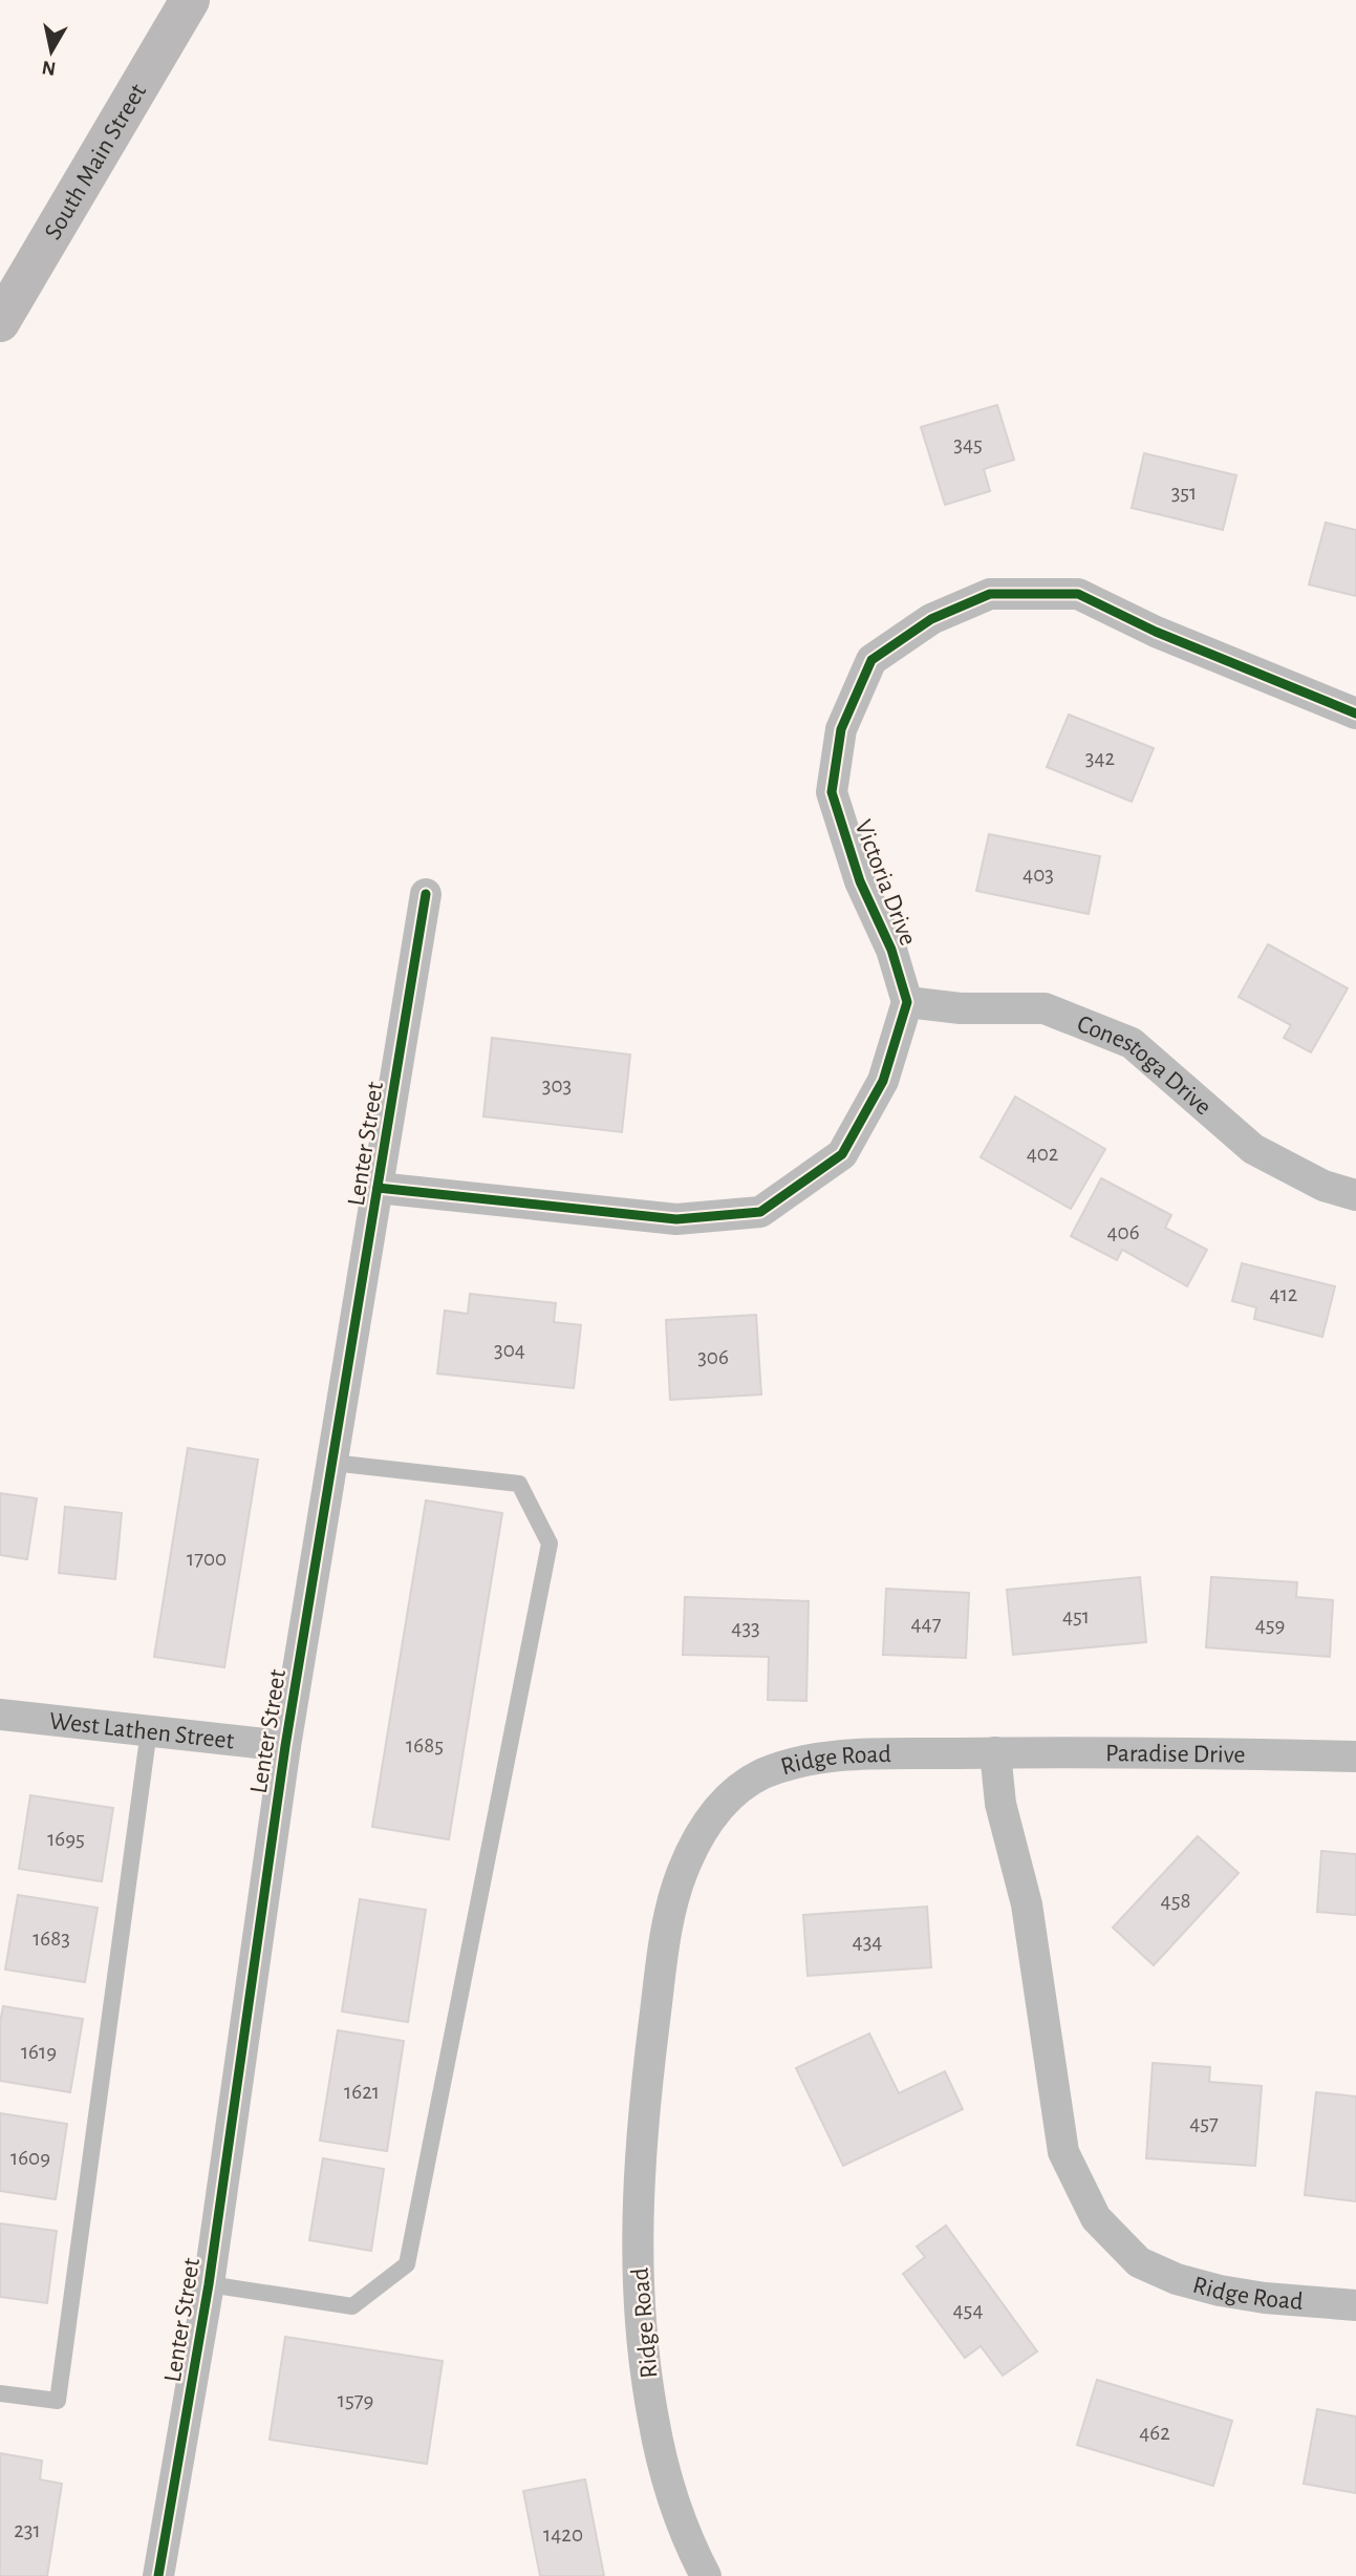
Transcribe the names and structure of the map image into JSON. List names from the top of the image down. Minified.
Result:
{"streets":{"highway":["South Main Street"],"street":["Victoria Drive","Conestoga Drive","Lenter Street","West Lathen Street","Paradise Drive","Ridge Road"]},"crossings":[["Victoria Drive","Conestoga Drive"],["Lenter Street","West Lathen Street"],["Paradise Drive","Ridge Road"]],"house_numbers":["345","351","342","403","303","402","406","412","304","306","1700","451","447","459","433","1685","1695","458","1683","434","1619","1621","457","1609","454","1579","462","231","1420"],"north":"bottom"}
